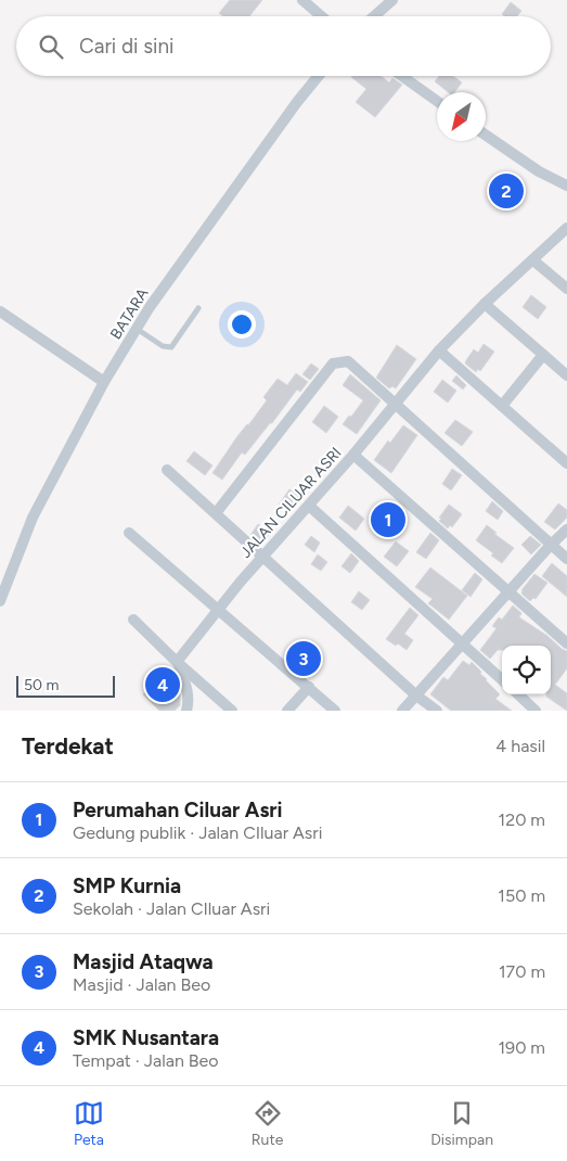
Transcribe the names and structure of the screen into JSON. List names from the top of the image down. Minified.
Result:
{"streets":{"street":["BATARA","JALAN CILUAR ASRI"]},"scale_bar":"50 m","north":"bottom left","page":{"search":"Cari di sini","pins":["2","1","3","4"],"scale":"50 m","heading":["Terdekat","4 hasil"],"list":[{"mark":"1","name":"Perumahan Ciluar Asri","note":"Gedung publik · Jalan CIluar Asri","value":"120 m"},{"mark":"2","name":"SMP Kurnia","note":"Sekolah · Jalan CIluar Asri","value":"150 m"},{"mark":"3","name":"Masjid Ataqwa","note":"Masjid · Jalan Beo","value":"170 m"},{"mark":"4","name":"SMK Nusantara","note":"Tempat · Jalan Beo","value":"190 m"}],"nav":["Peta","Rute","Disimpan"]}}
